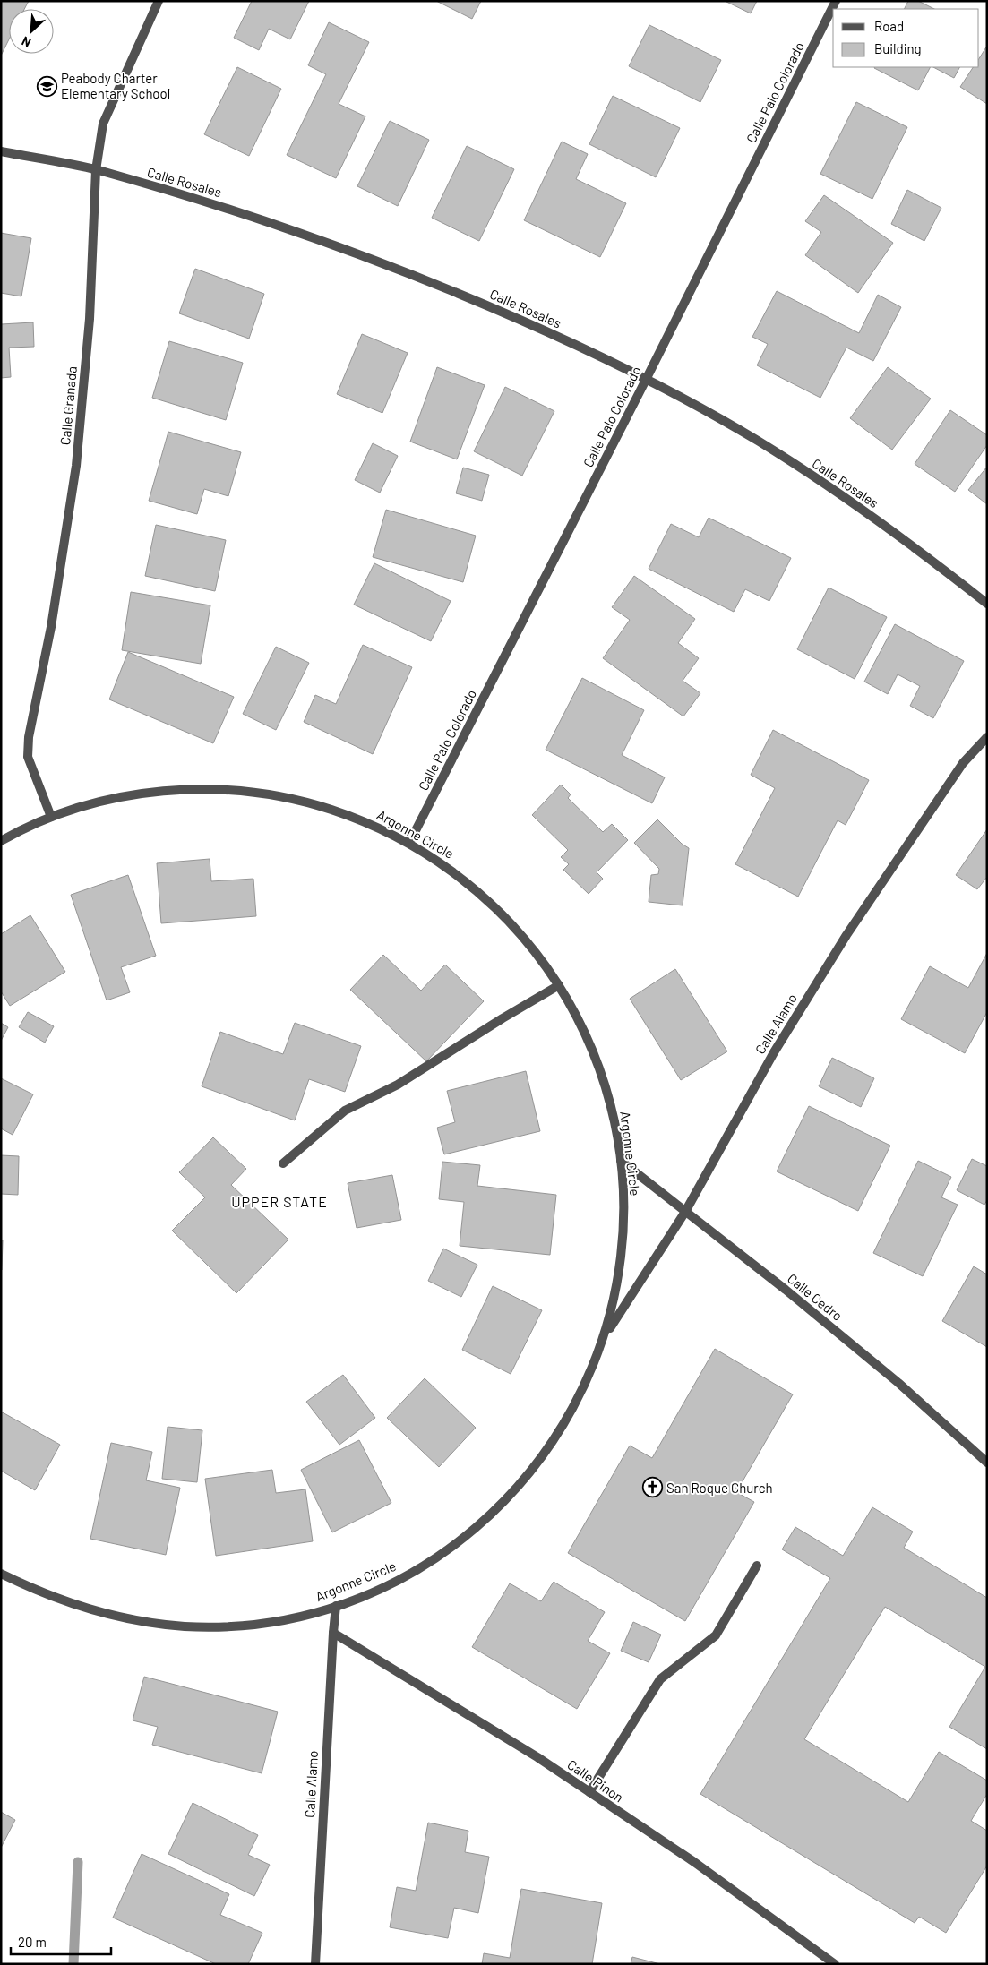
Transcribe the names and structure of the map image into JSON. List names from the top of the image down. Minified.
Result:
{"streets":{"street":["Calle Palo Colorado","Calle Rosales","Calle Granada","Argonne Circle","Calle Alamo","Calle Cedro","Calle Pinon"]},"crossings":[["Calle Palo Colorado","Calle Rosales"],["Calle Palo Colorado","Argonne Circle"],["Calle Rosales","Calle Granada"],["Calle Granada","Argonne Circle"],["Argonne Circle","Calle Alamo"],["Argonne Circle","Calle Cedro"],["Calle Alamo","Calle Cedro"],["Calle Alamo","Calle Pinon"]],"districts":["UPPER STATE"],"places":{"school or university":["Peabody Charter Elementary School"],"church":["San Roque Church"]},"legend":["Road","Building"],"scale_bar":"20 m","north":"bottom left"}
